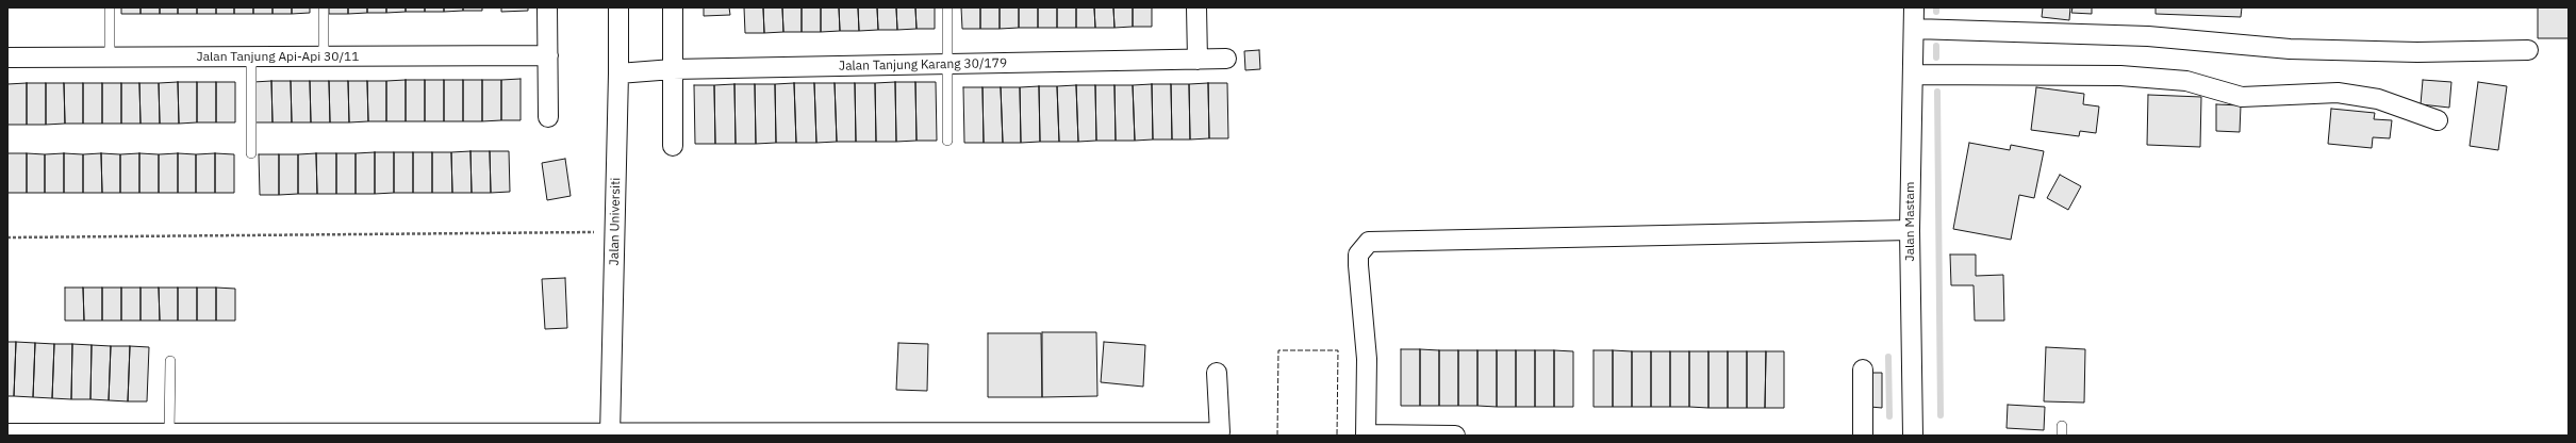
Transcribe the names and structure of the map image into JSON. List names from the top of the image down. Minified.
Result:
{"streets":{"street":["Jalan Tanjung Api-Api 30/11","Jalan Tanjung Karang 30/179","Jalan Universiti","Jalan Mastam"]},"crossings":[["Jalan Tanjung Karang 30/179","Jalan Universiti"]]}
